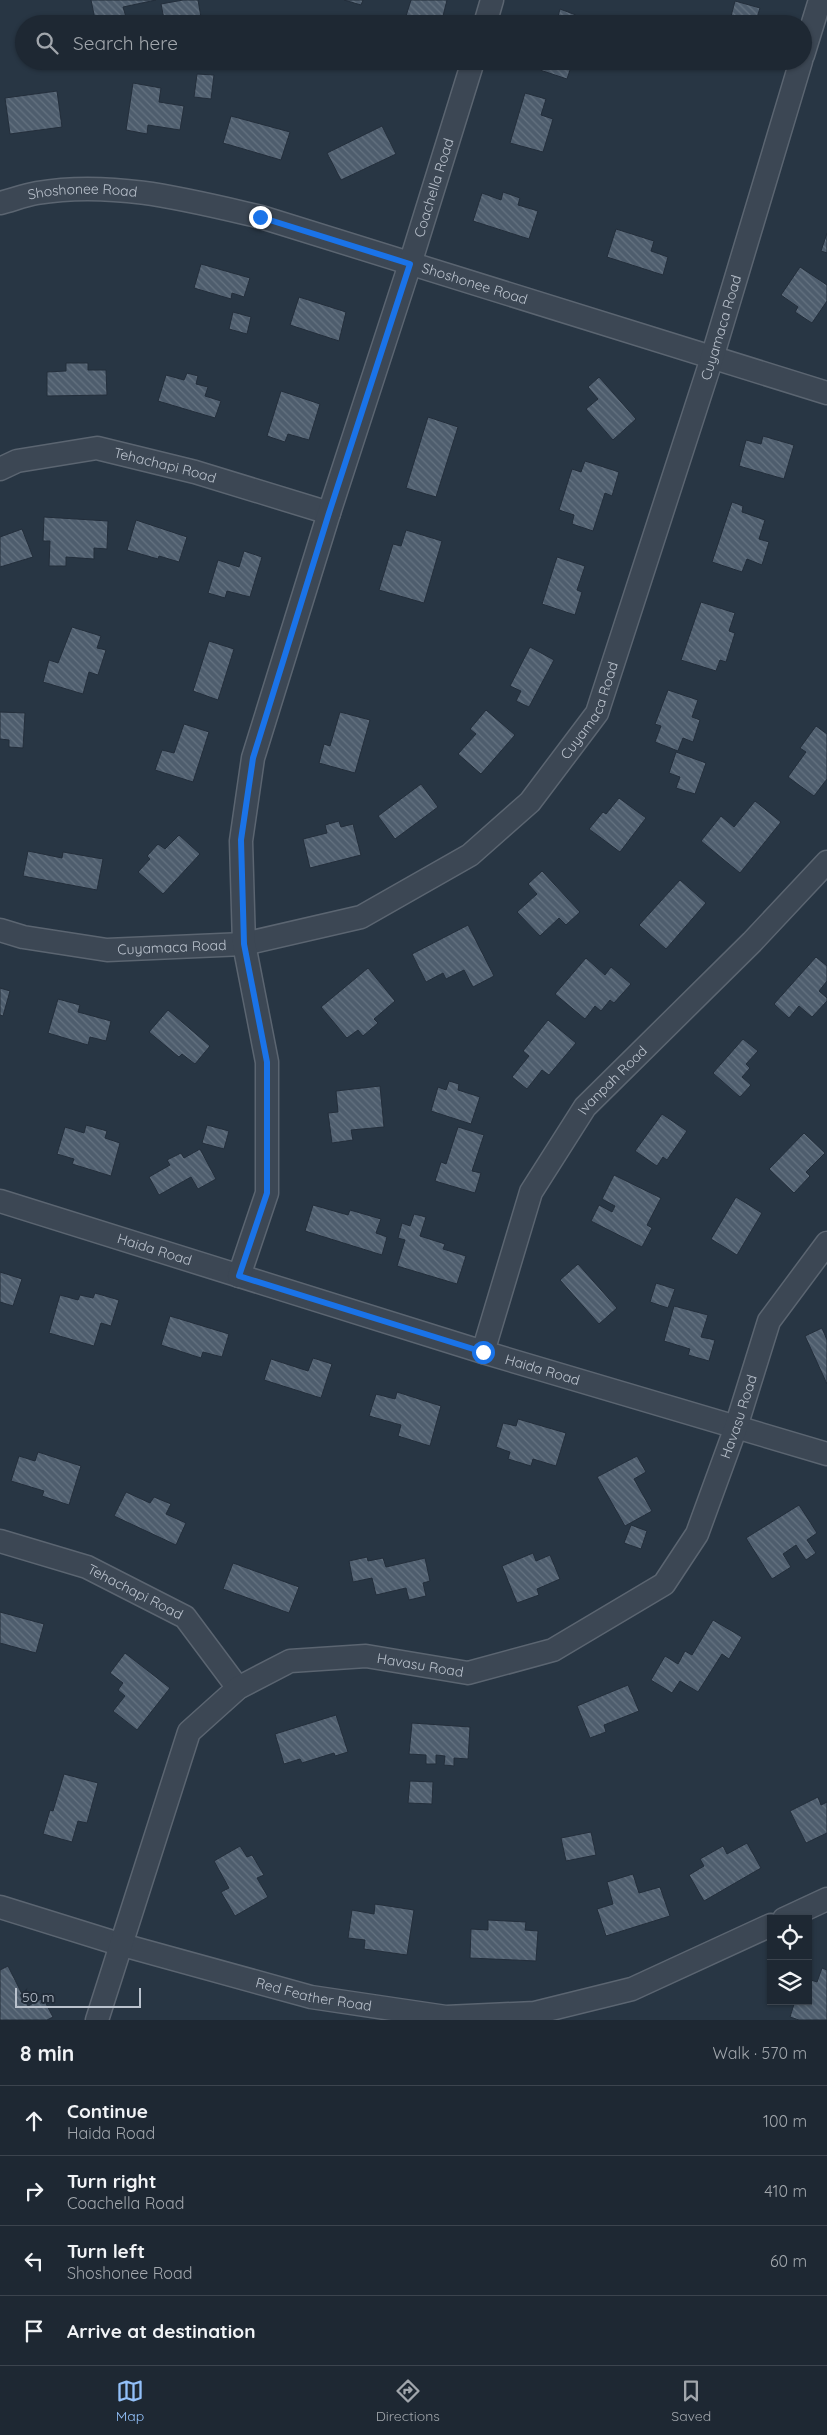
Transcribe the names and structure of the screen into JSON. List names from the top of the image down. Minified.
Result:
{"streets":{"street":["Coachella Road","Shoshonee Road","Cuyamaca Road","Tehachapi Road","Ivanpah Road","Haida Road","Havasu Road","Red Feather Road"]},"crossings":[["Coachella Road","Shoshonee Road"],["Coachella Road","Cuyamaca Road"],["Coachella Road","Tehachapi Road"],["Coachella Road","Haida Road"],["Shoshonee Road","Cuyamaca Road"],["Tehachapi Road","Havasu Road"],["Ivanpah Road","Haida Road"],["Haida Road","Havasu Road"],["Havasu Road","Red Feather Road"]],"scale_bar":"50 m","page":{"search":"Search here","scale":"50 m","heading":["8 min","Walk · 570 m"],"list":[["Continue","Haida Road","100 m"],["Turn right","Coachella Road","410 m"],["Turn left","Shoshonee Road","60 m"],"Arrive at destination"],"nav":["Map","Directions","Saved"]}}
